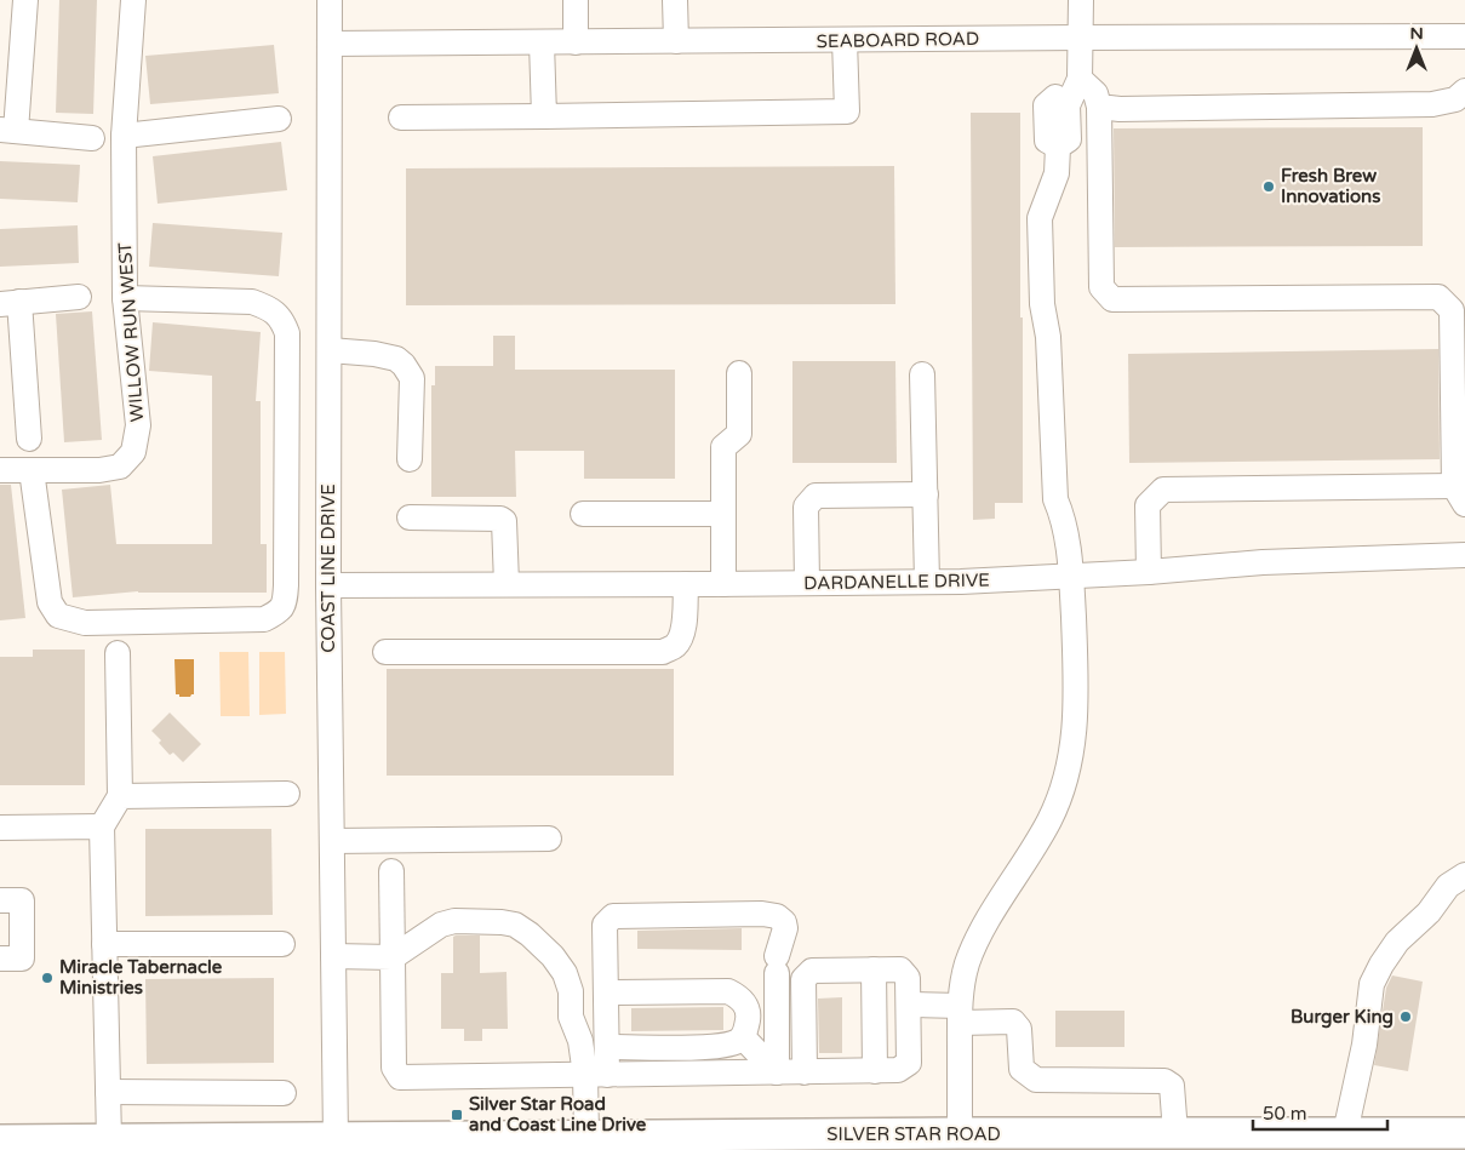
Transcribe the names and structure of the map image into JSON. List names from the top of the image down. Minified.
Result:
{"streets":{"main road":["SILVER STAR ROAD"],"street":["SEABOARD ROAD","WILLOW RUN WEST","COAST LINE DRIVE","DARDANELLE DRIVE"]},"crossings":[["SEABOARD ROAD","COAST LINE DRIVE"],["COAST LINE DRIVE","DARDANELLE DRIVE"],["COAST LINE DRIVE","SILVER STAR ROAD"]],"places":{"other":["Fresh Brew Innovations","Miracle Tabernacle Ministries","Burger King"],"transit":["Silver Star Road and Coast Line Drive"]},"scale_bar":"50 m","north":"top"}
